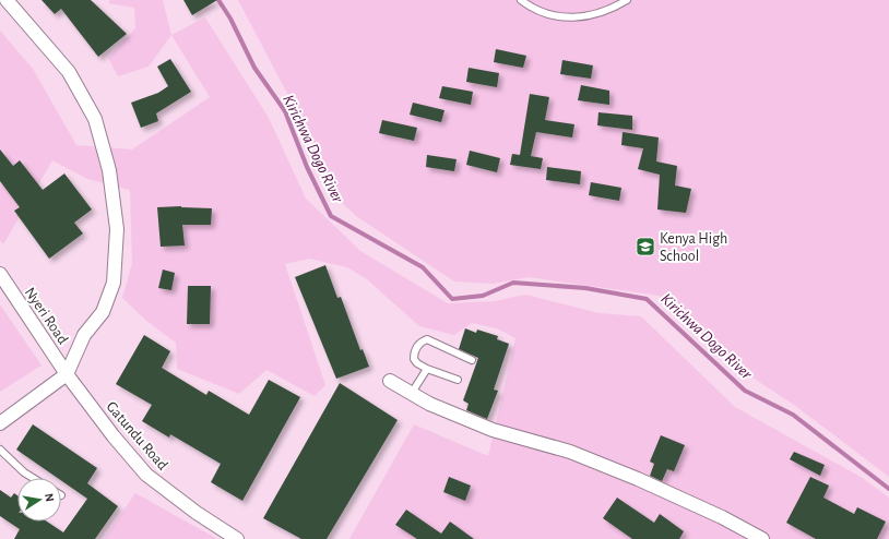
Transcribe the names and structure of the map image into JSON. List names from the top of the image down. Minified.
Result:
{"streets":{"street":["Nyeri Road","Gatundu Road"]},"crossings":[["Nyeri Road","Gatundu Road"]],"water":["Kirichwa Dogo River"],"places":{"school or university":["Kenya High School"]},"north":"right"}
